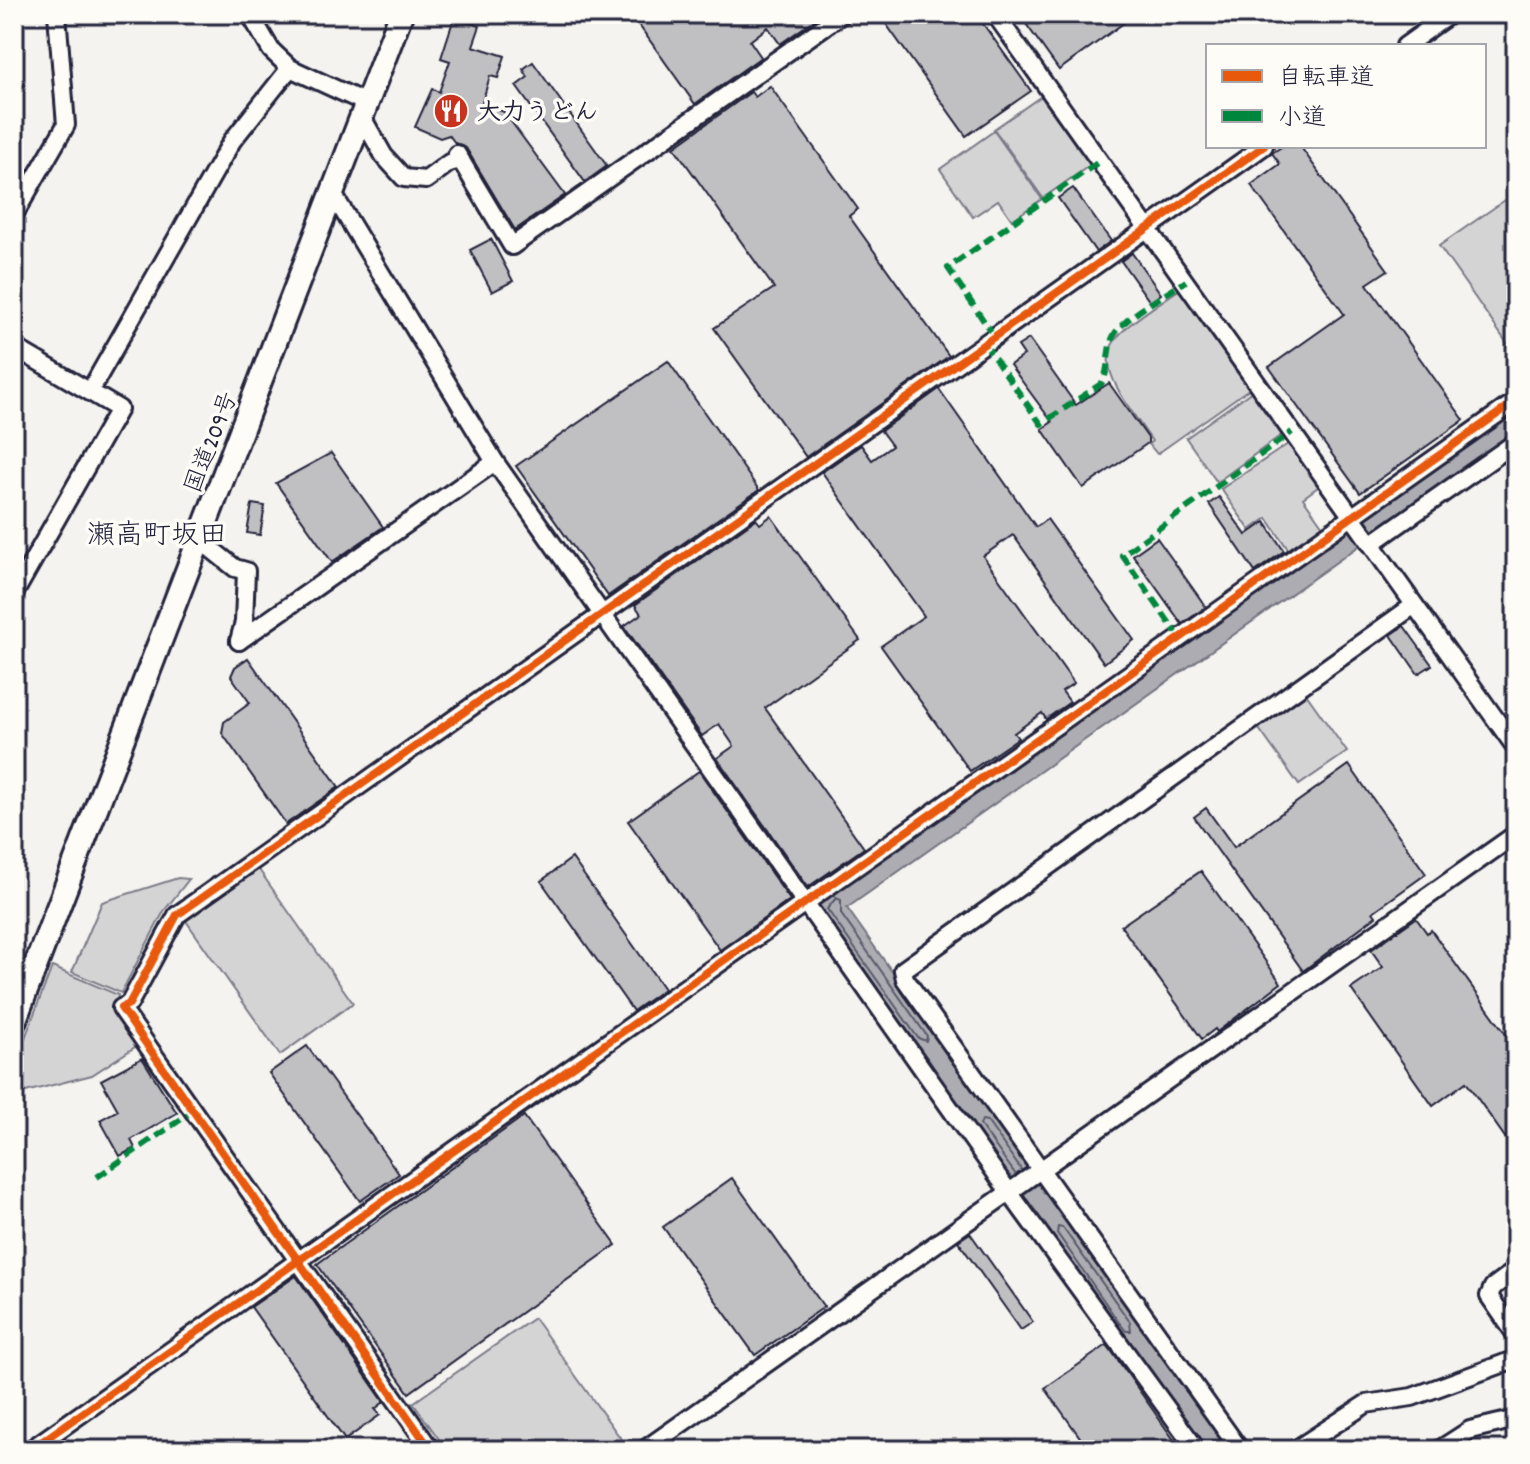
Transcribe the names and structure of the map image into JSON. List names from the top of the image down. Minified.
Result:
{"streets":{"highway":["国道209号"]},"districts":["瀬高町坂田"],"places":{"restaurant":["大力うどん"]},"legend":["自転車道","小道"]}
